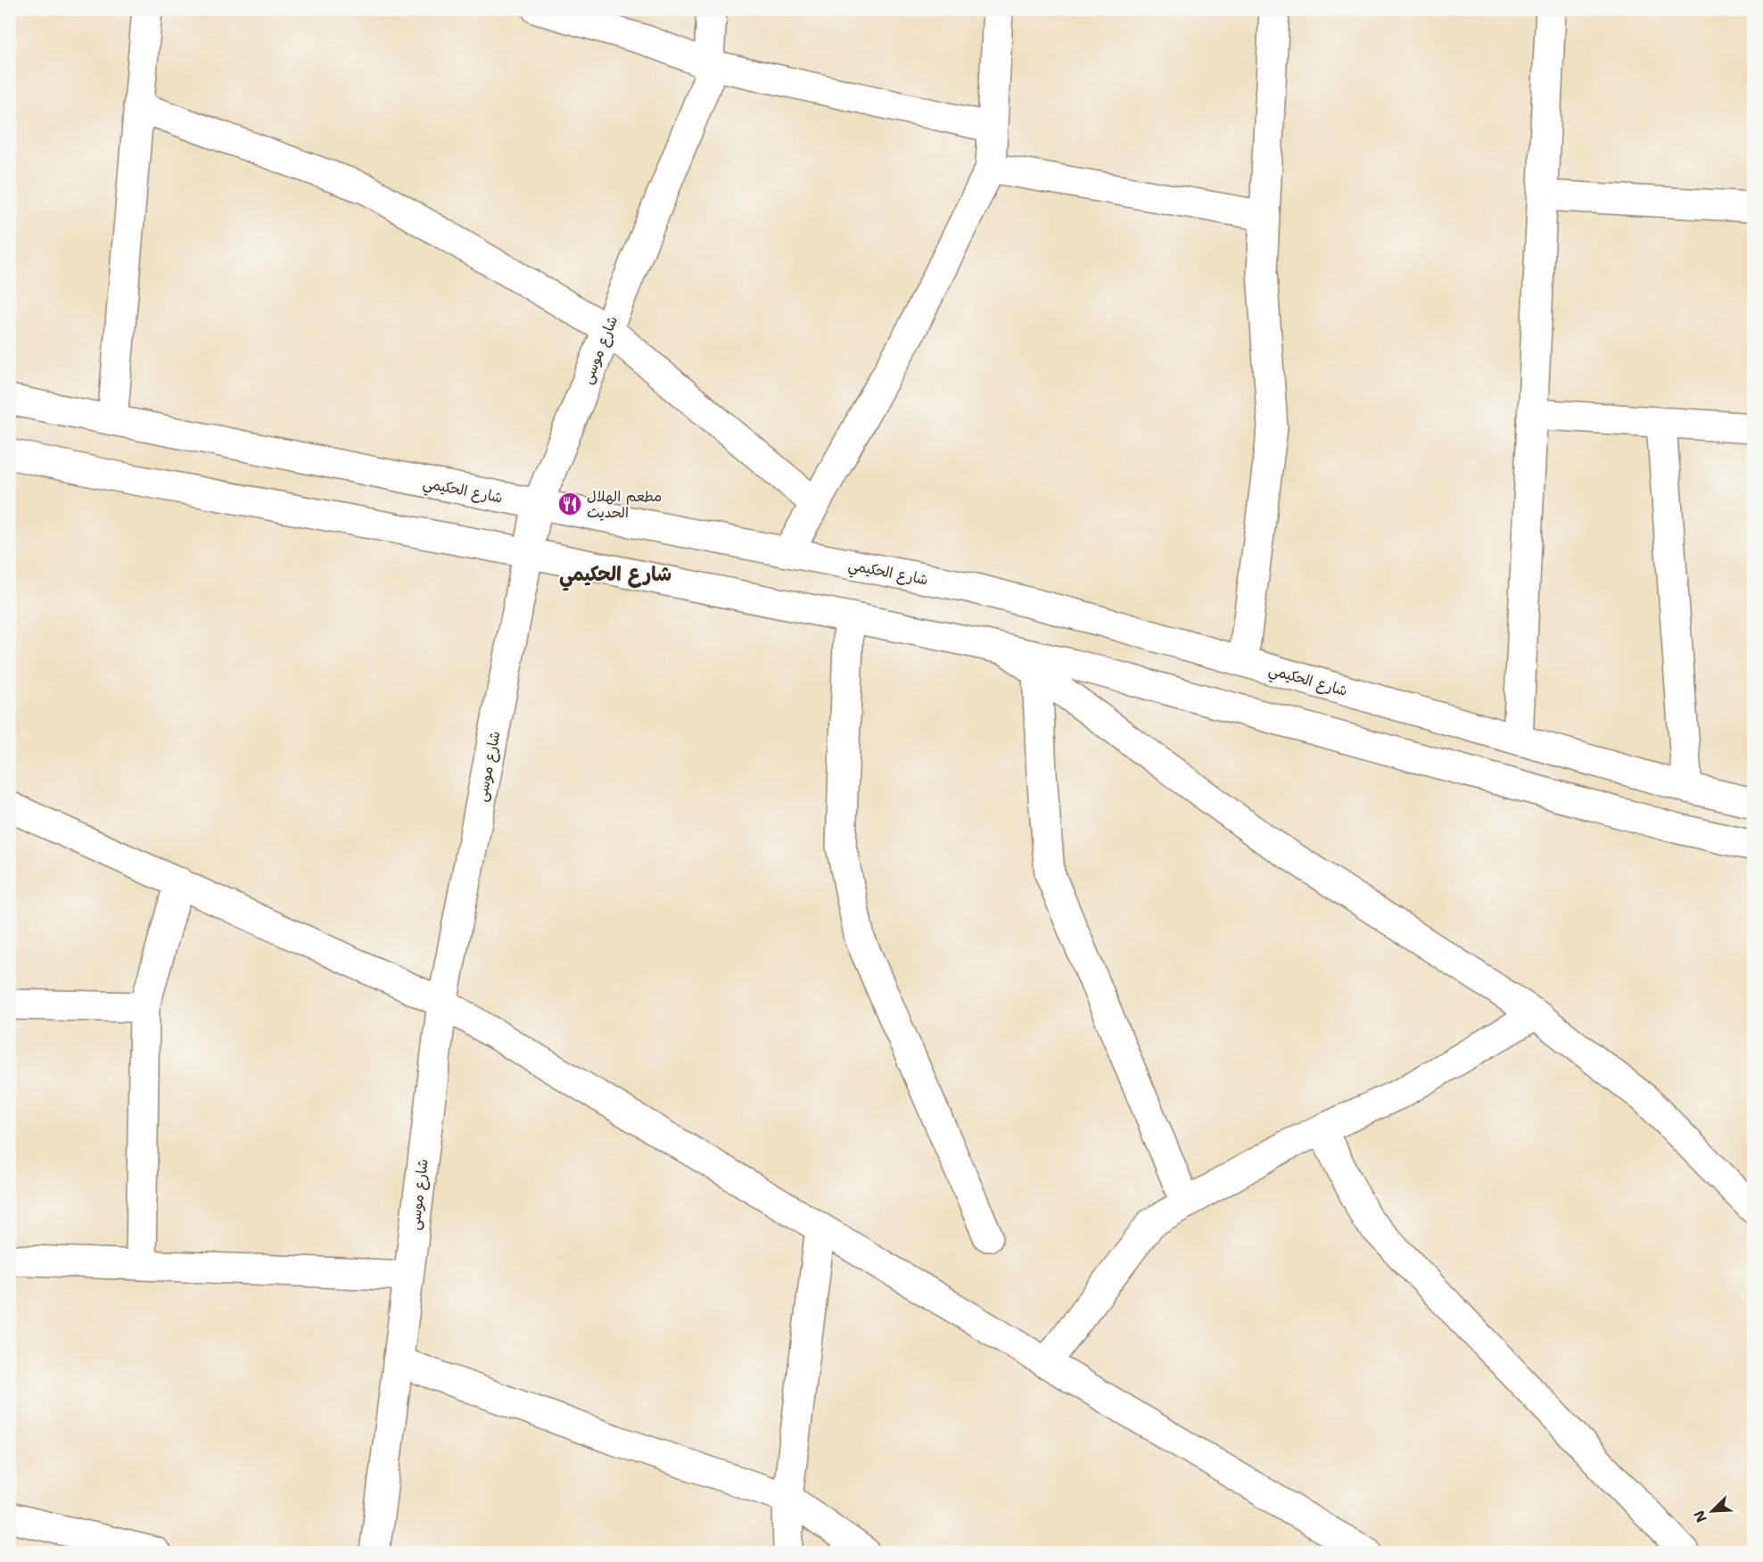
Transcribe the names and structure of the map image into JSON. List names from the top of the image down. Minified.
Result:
{"streets":{"street":["شارع موسى","شارع الحكيمي"]},"crossings":[["شارع موسى","شارع الحكيمي"]],"districts":["شارع الحكيمي"],"places":{"restaurant":["مطعم الهلال الحديث"]},"north":"bottom left"}
